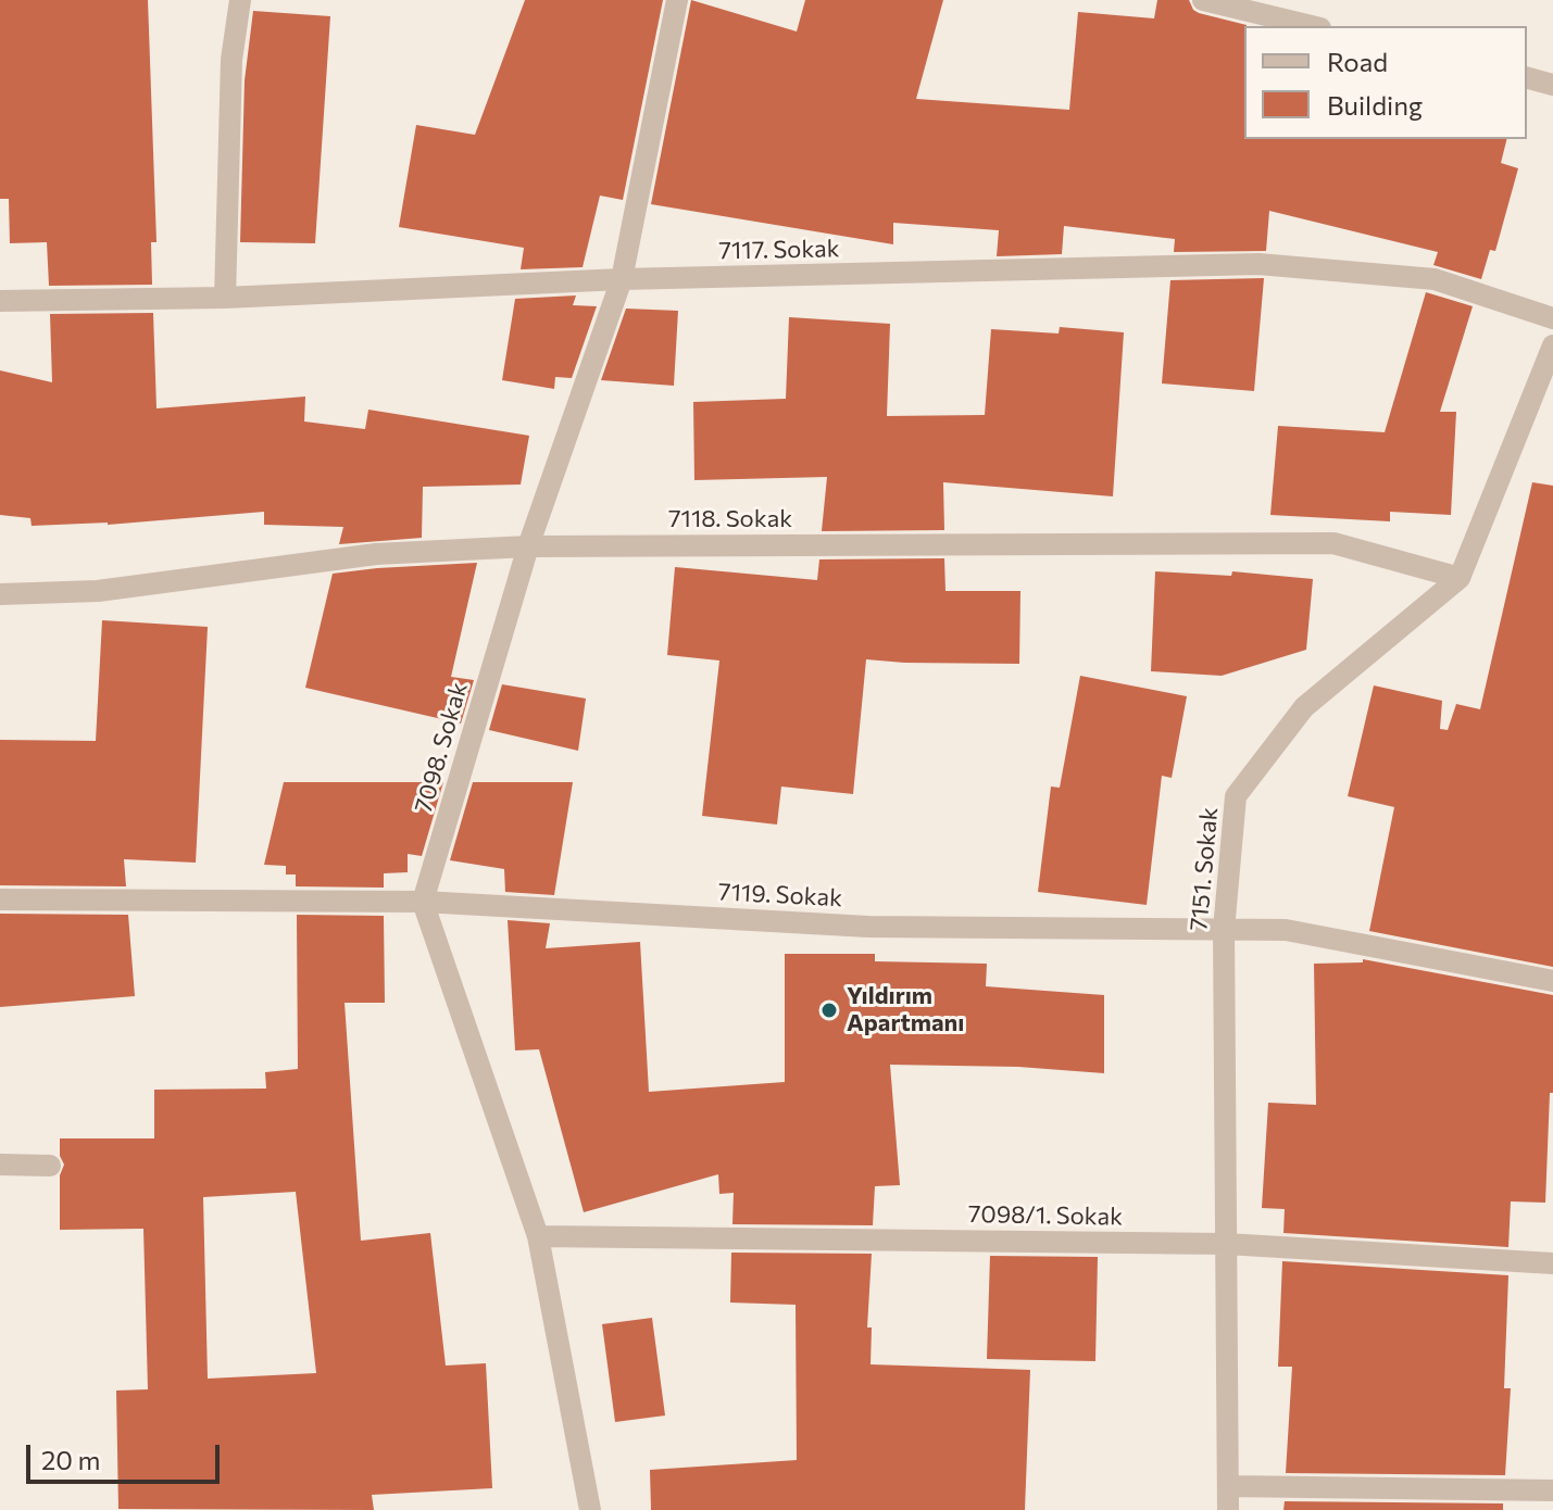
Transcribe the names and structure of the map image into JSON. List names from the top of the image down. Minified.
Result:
{"streets":{"street":["7117. Sokak","7118. Sokak","7098. Sokak","7151. Sokak","7119. Sokak","7098/1. Sokak"]},"crossings":[["7117. Sokak","7098. Sokak"],["7118. Sokak","7098. Sokak"],["7118. Sokak","7151. Sokak"],["7098. Sokak","7119. Sokak"],["7151. Sokak","7119. Sokak"],["7151. Sokak","7098/1. Sokak"]],"places":["Yıldırım Apartmanı"],"legend":["Road","Building"],"scale_bar":"20 m"}
